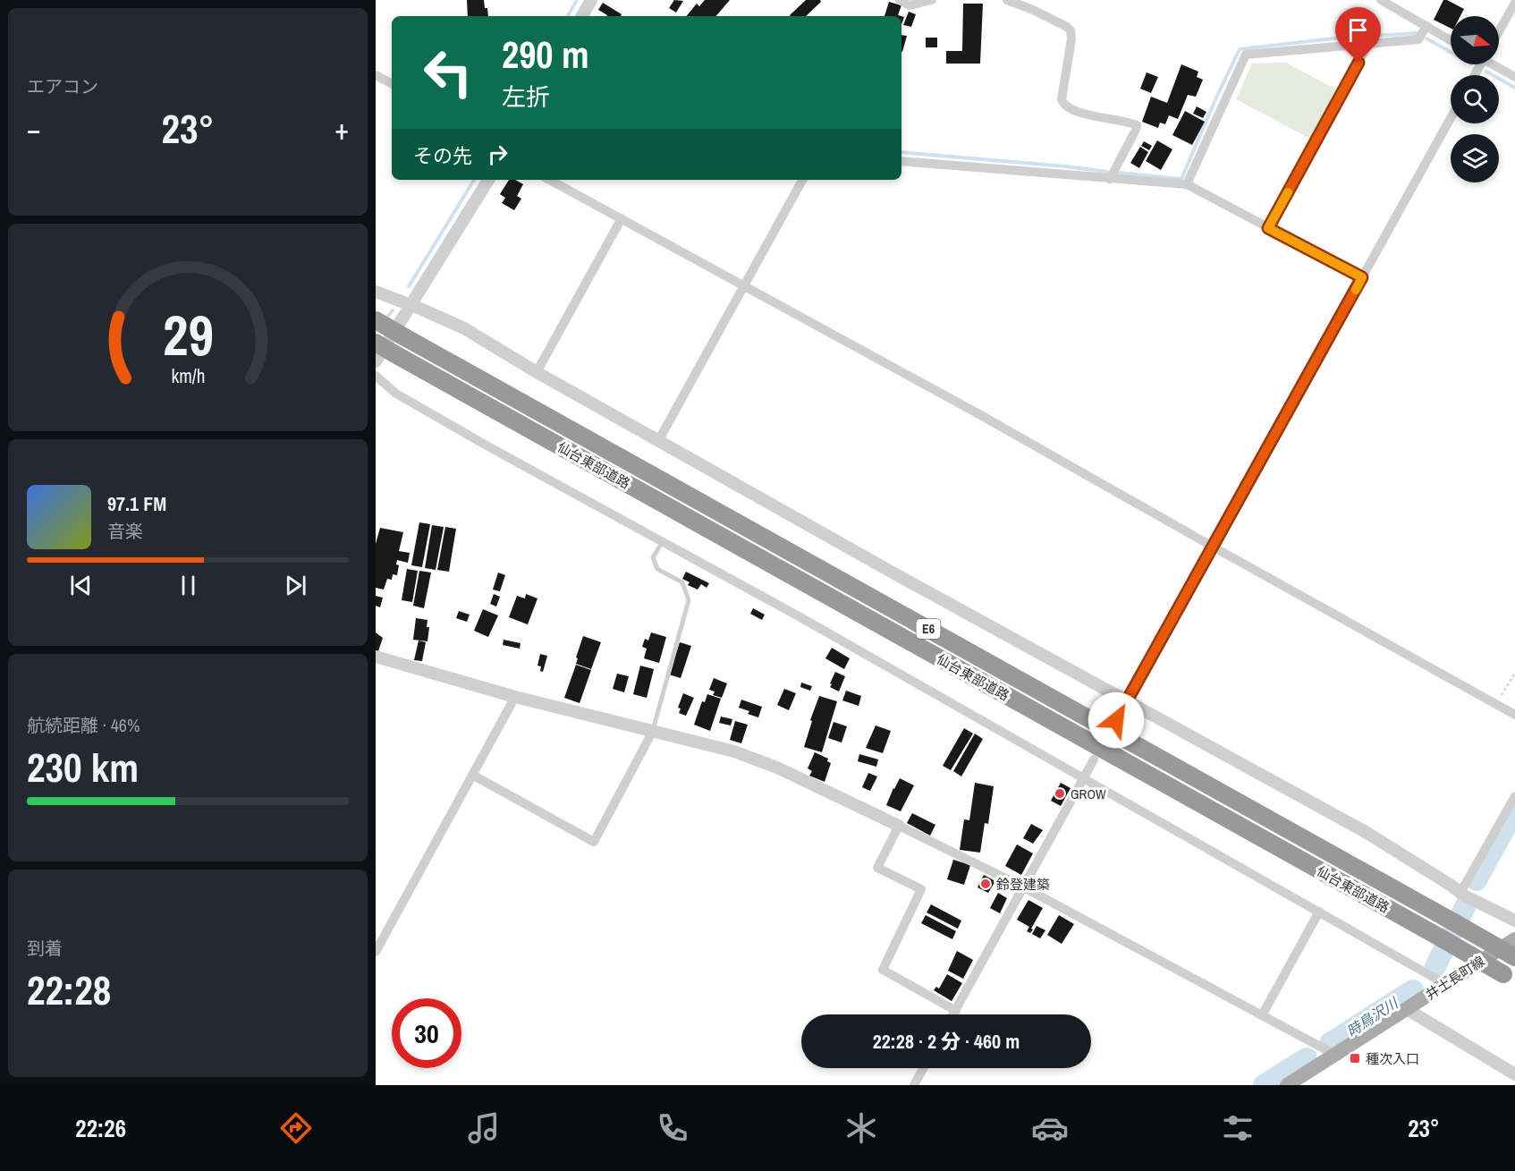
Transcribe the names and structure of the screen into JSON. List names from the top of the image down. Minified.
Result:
{"streets":{"highway":["仙台東部道路","E6"],"main road":["井土長町線"]},"water":["時鳥沢川"],"places":{"other":["GROW","鈴登建築"],"transit":["種次入口"]},"north":"right","page":{"tile":["エアコン",["航続距離 · 46%","230 km"],["到着","22:28"]],"turn":["290 m","左折"],"heat":["−","23°","+"],"then":"その先","song":["97.1 FM","音楽"],"limit":"30","trip":"22:28 · 2 分 · 460 m","tabs":["22:26","23°"],"gauge":["29","km/h"]}}
